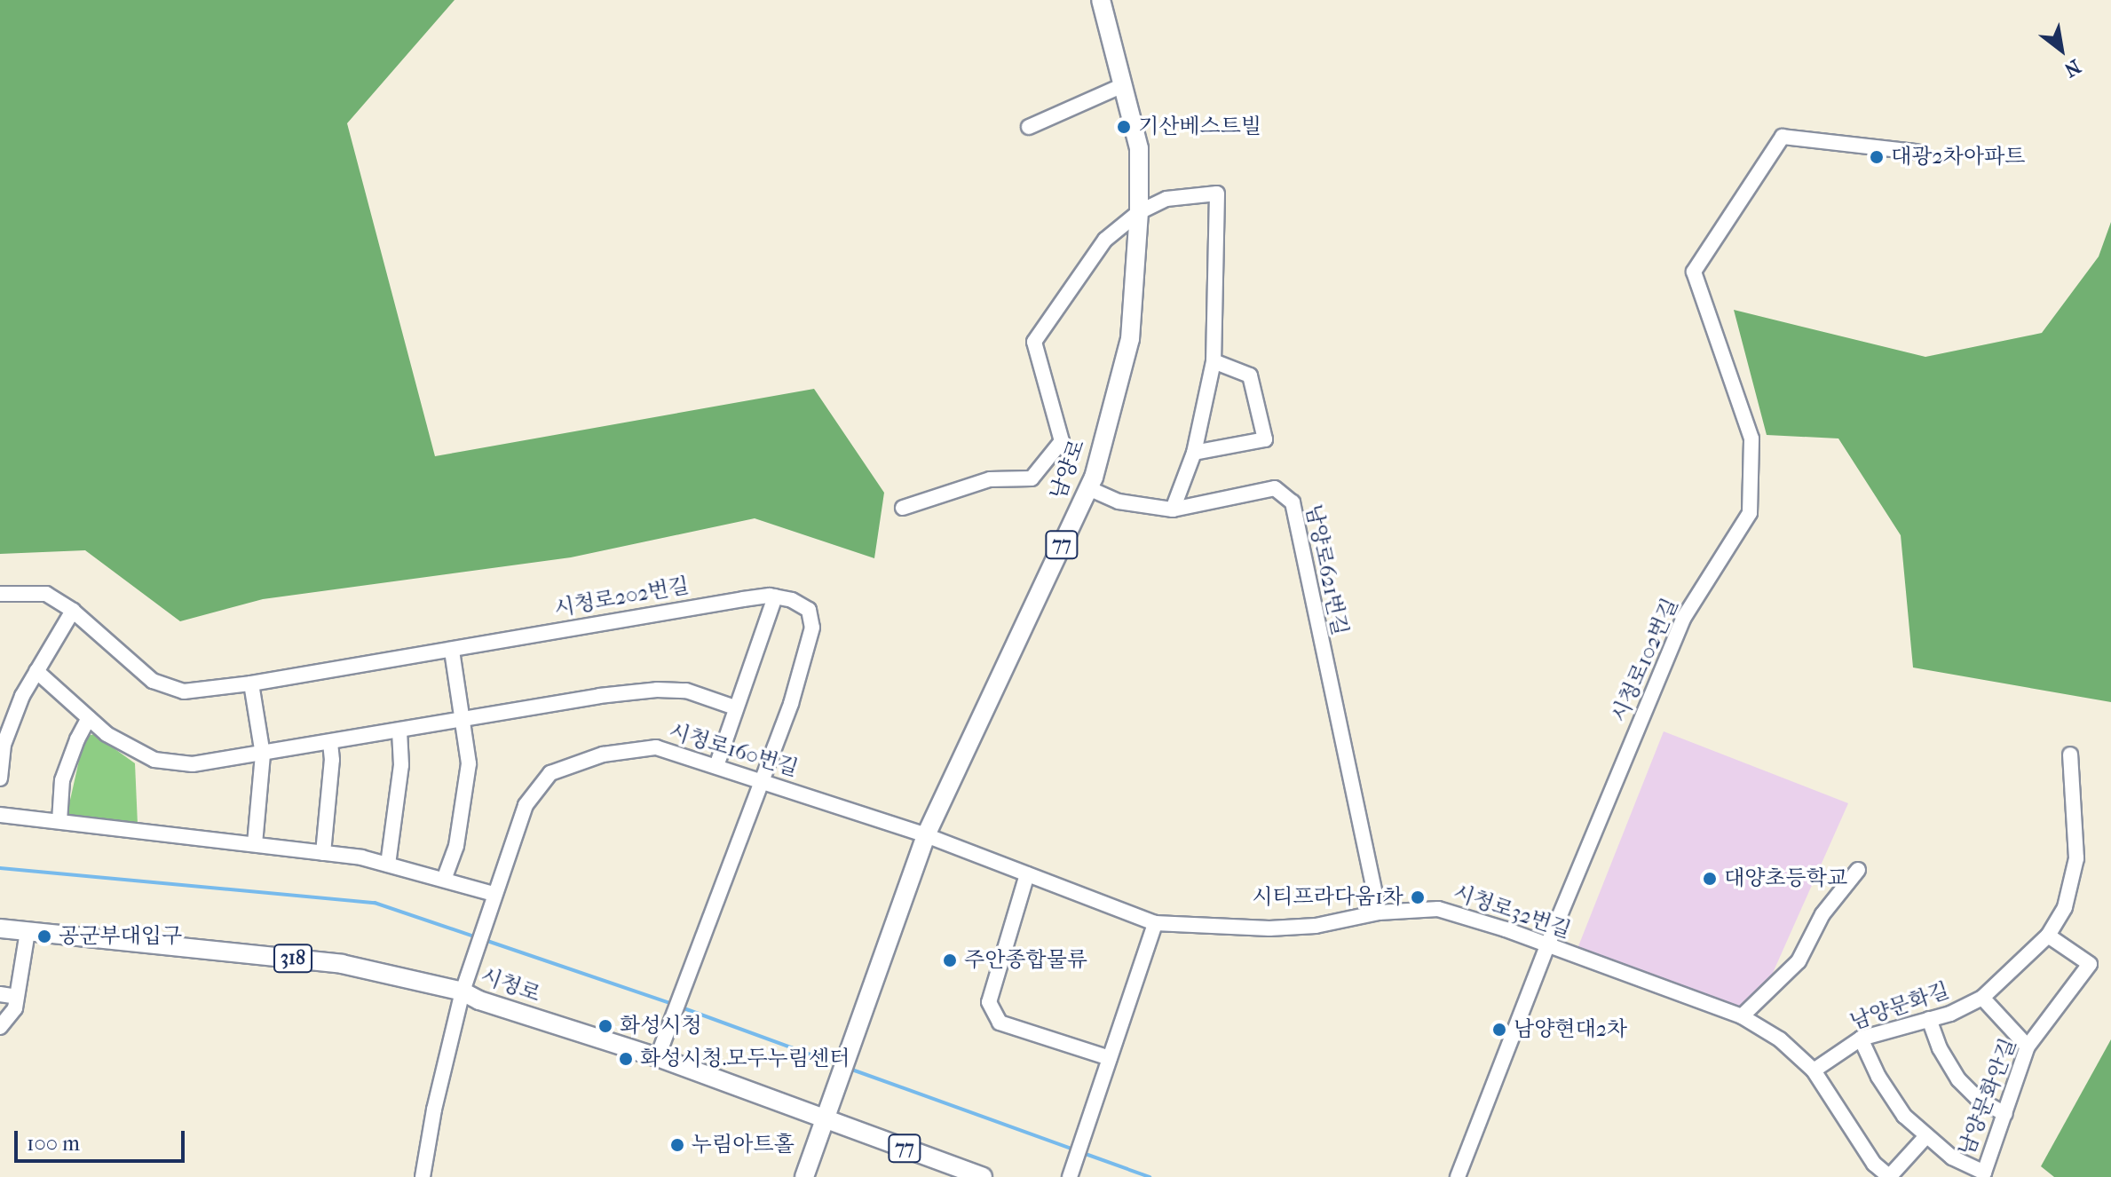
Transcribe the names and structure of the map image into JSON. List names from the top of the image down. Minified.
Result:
{"streets":{"main road":["남양로","77","318","시청로"],"street":["남양로621번길","시청로202번길","시청로102번길","시청로160번길","시청로32번길","남양문화길","남양문화안길"]},"crossings":[["남양로","시청로160번길"],["남양로","시청로32번길"],["남양로","시청로"],["남양로621번길","시청로32번길"],["시청로202번길","시청로160번길"],["시청로202번길","시청로"],["시청로102번길","시청로32번길"],["시청로160번길","시청로32번길"],["시청로160번길","시청로"],["시청로32번길","남양문화길"],["남양문화길","남양문화안길"]],"places":["기산베스트빌","대광2차아파트","대양초등학교","시티프라다움1차","공군부대입구","주안종합물류","화성시청","남양현대2차","화성시청.모두누림센터","누림아트홀"],"scale_bar":"100 m","north":"bottom right"}
